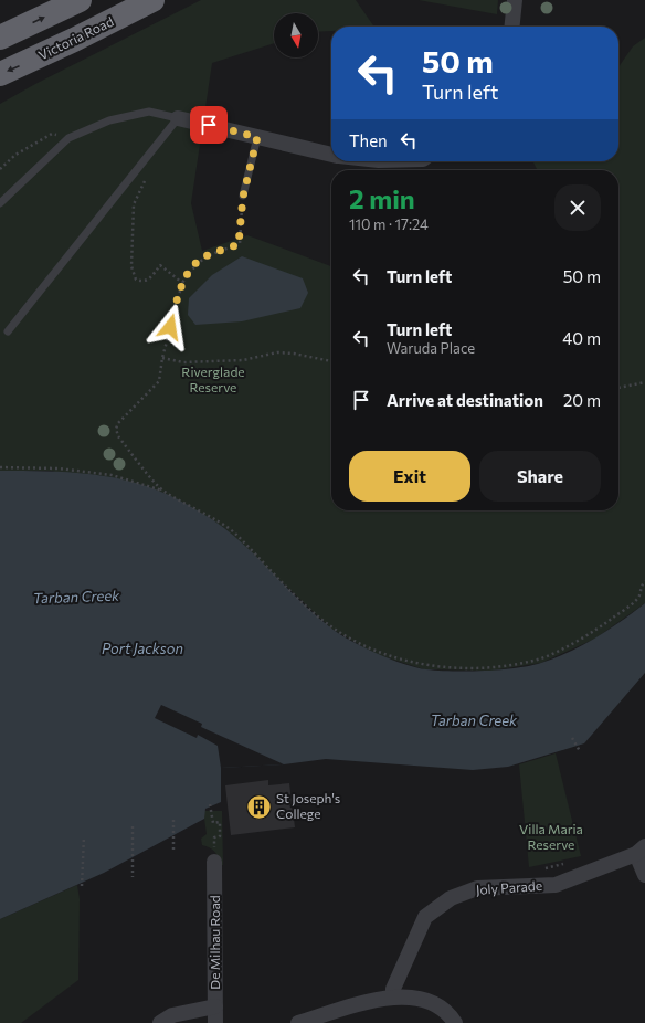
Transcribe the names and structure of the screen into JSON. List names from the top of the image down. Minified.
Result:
{"streets":{"highway":["Victoria Road"],"street":["Joly Parade","De Milhau Road"]},"water":["Tarban Creek","Port Jackson"],"parks":["Riverglade Reserve","Villa Maria Reserve"],"places":{"building":["St Joseph's College"]},"north":"bottom","page":{"turn":["50 m","Turn left"],"then":"Then","heading":["2 min","110 m · 17:24"],"list":[{"name":"Turn left","value":"50 m"},{"name":"Turn left","note":"Waruda Place","value":"40 m"},{"name":"Arrive at destination","value":"20 m"}],"buttons":["Exit","Share"]}}
